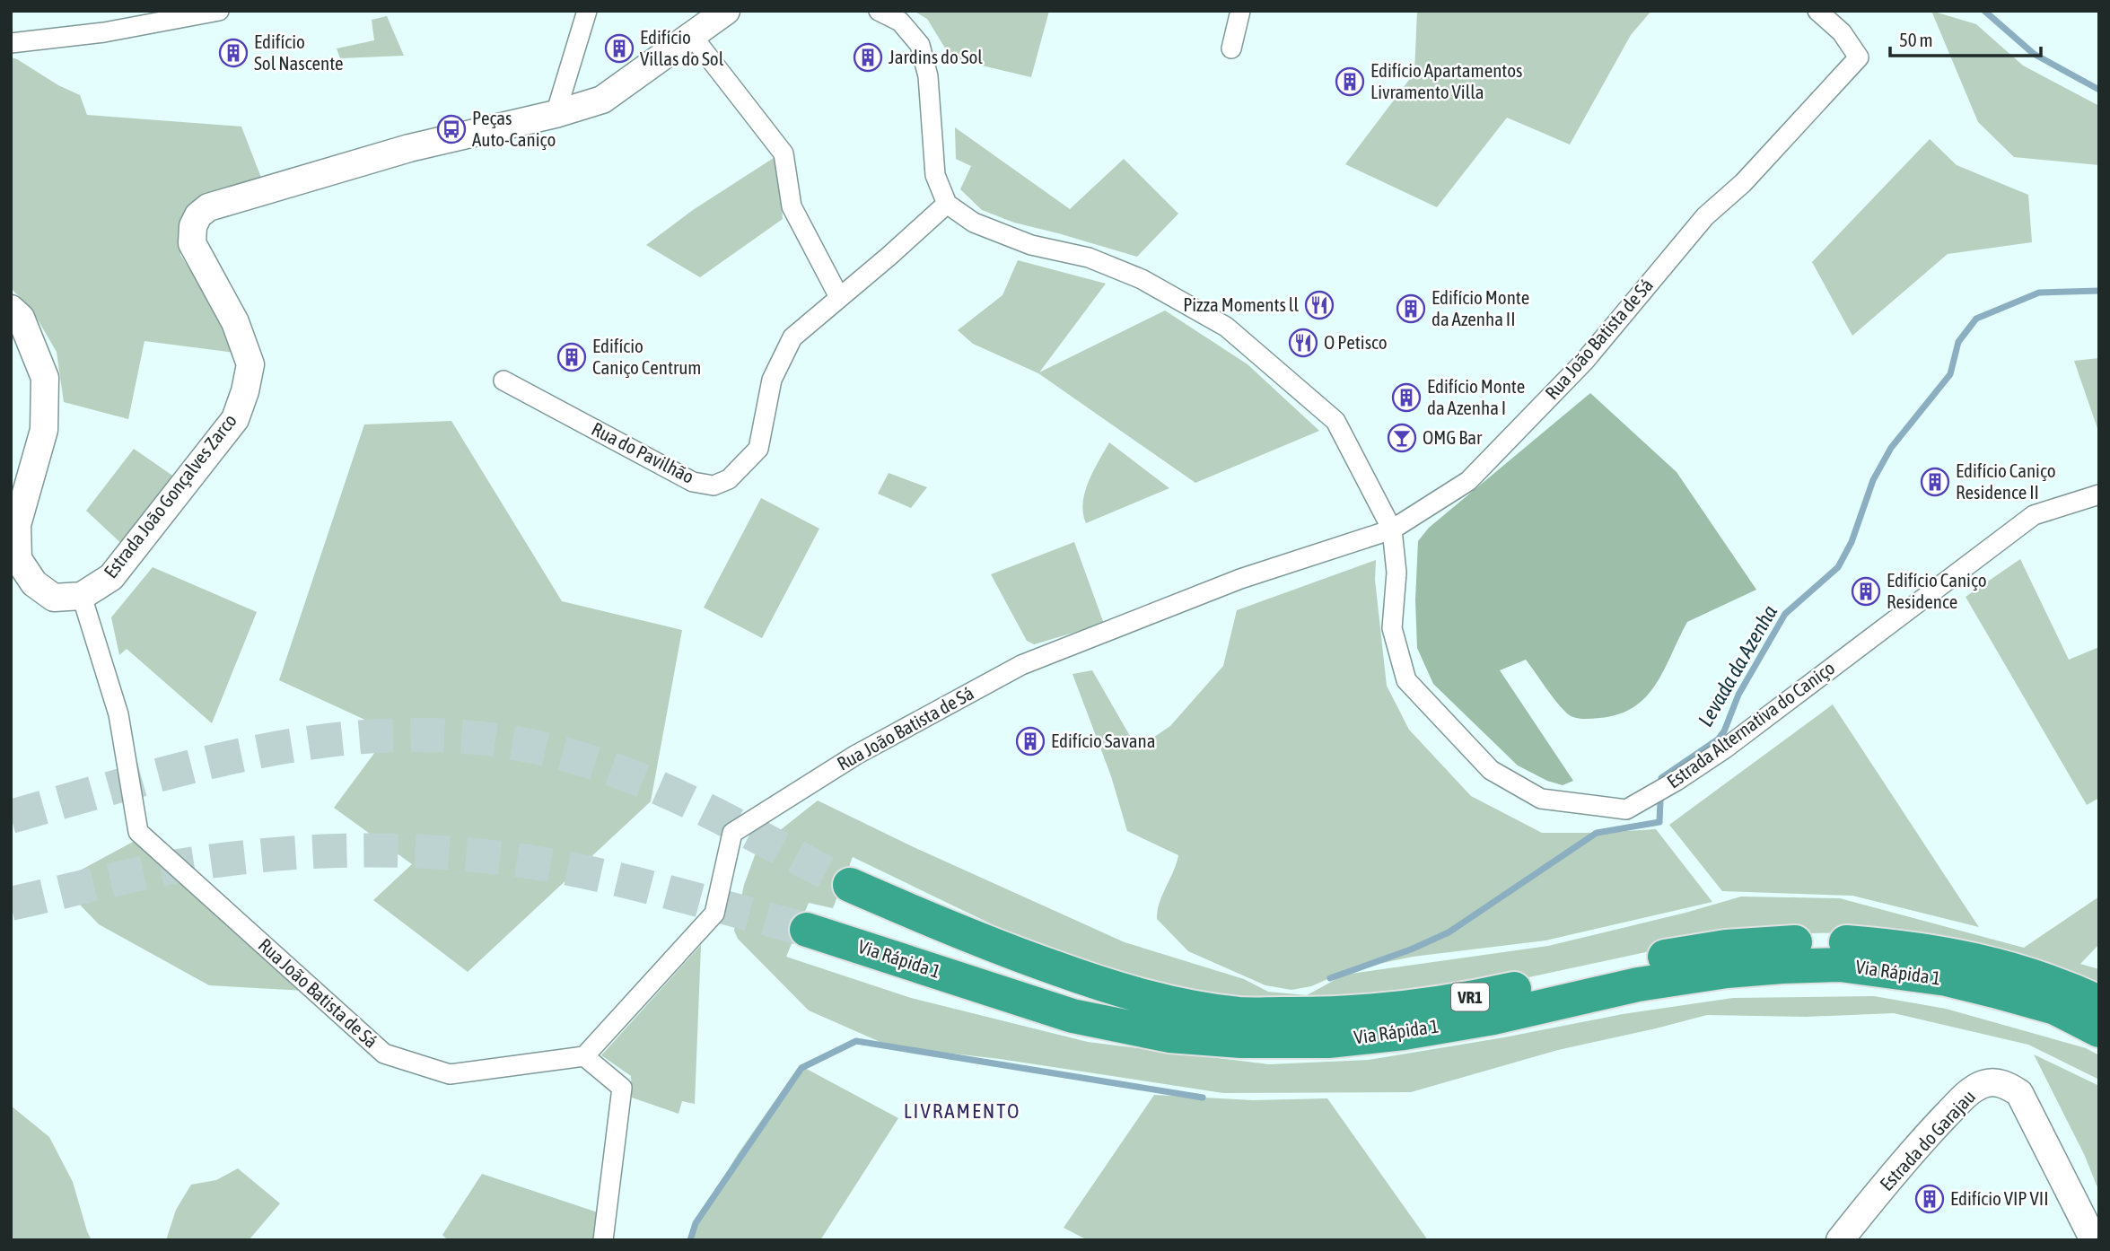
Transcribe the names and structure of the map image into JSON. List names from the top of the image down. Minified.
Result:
{"streets":{"highway":["Via Rápida 1","VR1"],"street":["Rua João Batista de Sá","Rua do Pavilhão","Estrada João Gonçalves Zarco","Estrada Alternativa do Caniço","Estrada do Garajau"]},"crossings":[["Rua João Batista de Sá","Estrada João Gonçalves Zarco"],["Rua João Batista de Sá","Estrada Alternativa do Caniço"],["Rua do Pavilhão","Estrada Alternativa do Caniço"]],"districts":["LIVRAMENTO"],"water":["Levada da Azenha"],"places":{"building":["Edifício Villas do Sol","Edifício Sol Nascente","Jardins do Sol","Edifício Apartamentos Livramento Villa","Edifício Monte da Azenha II","Edifício Caniço Centrum","Edifício Monte da Azenha I","Edifício Caniço Residence II","Edifício Caniço Residence","Edifício Savana","Edifício VIP VII"],"bus stop":["Peças Auto-Caniço"],"restaurant":["Pizza Moments ll","O Petisco"],"bar":["OMG Bar"]},"scale_bar":"50 m"}
